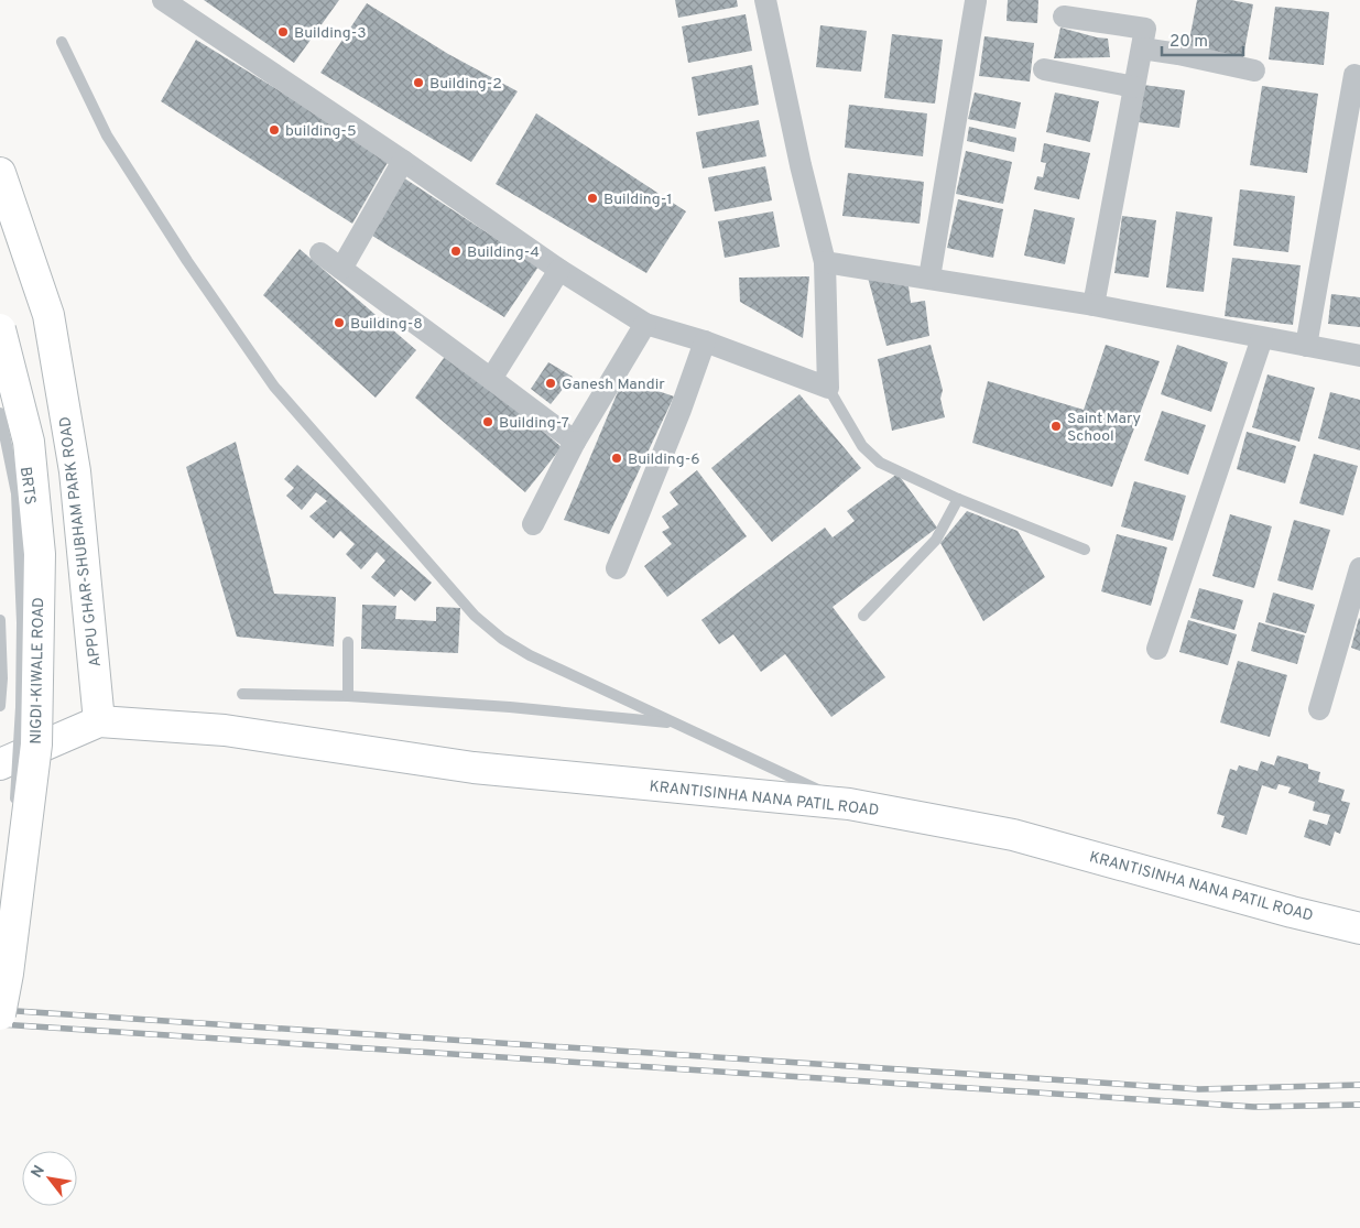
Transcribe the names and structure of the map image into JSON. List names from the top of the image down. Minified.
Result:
{"streets":{"main road":["APPU GHAR-SHUBHAM PARK ROAD","NIGDI-KIWALE ROAD","KRANTISINHA NANA PATIL ROAD"],"lane":["BRTS"]},"crossings":[["APPU GHAR-SHUBHAM PARK ROAD","KRANTISINHA NANA PATIL ROAD"]],"places":["Building-3","Building-2","building-5","Building-1","Building-4","Building-8","Ganesh Mandir","Building-7","Saint Mary School","Building-6"],"scale_bar":"20 m","north":"top left"}
